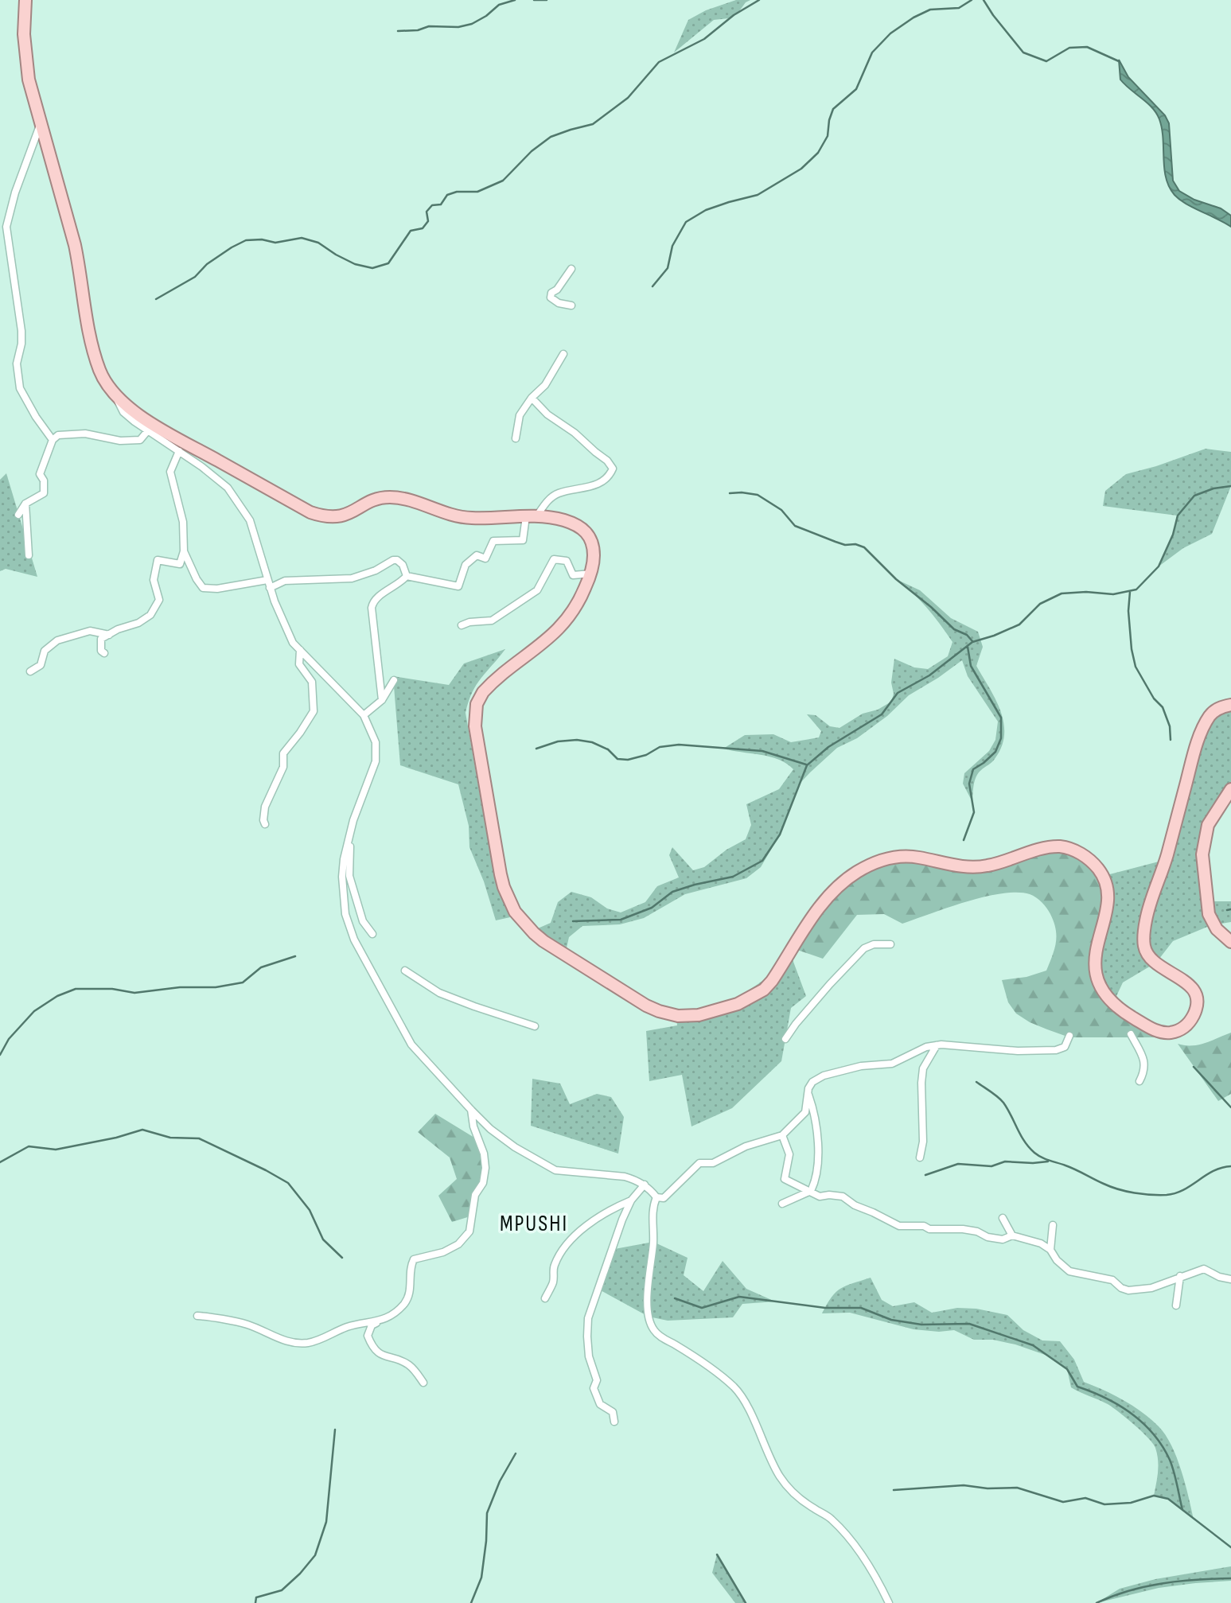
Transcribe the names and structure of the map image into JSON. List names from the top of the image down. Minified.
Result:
{"districts":["MPUSHI"]}
